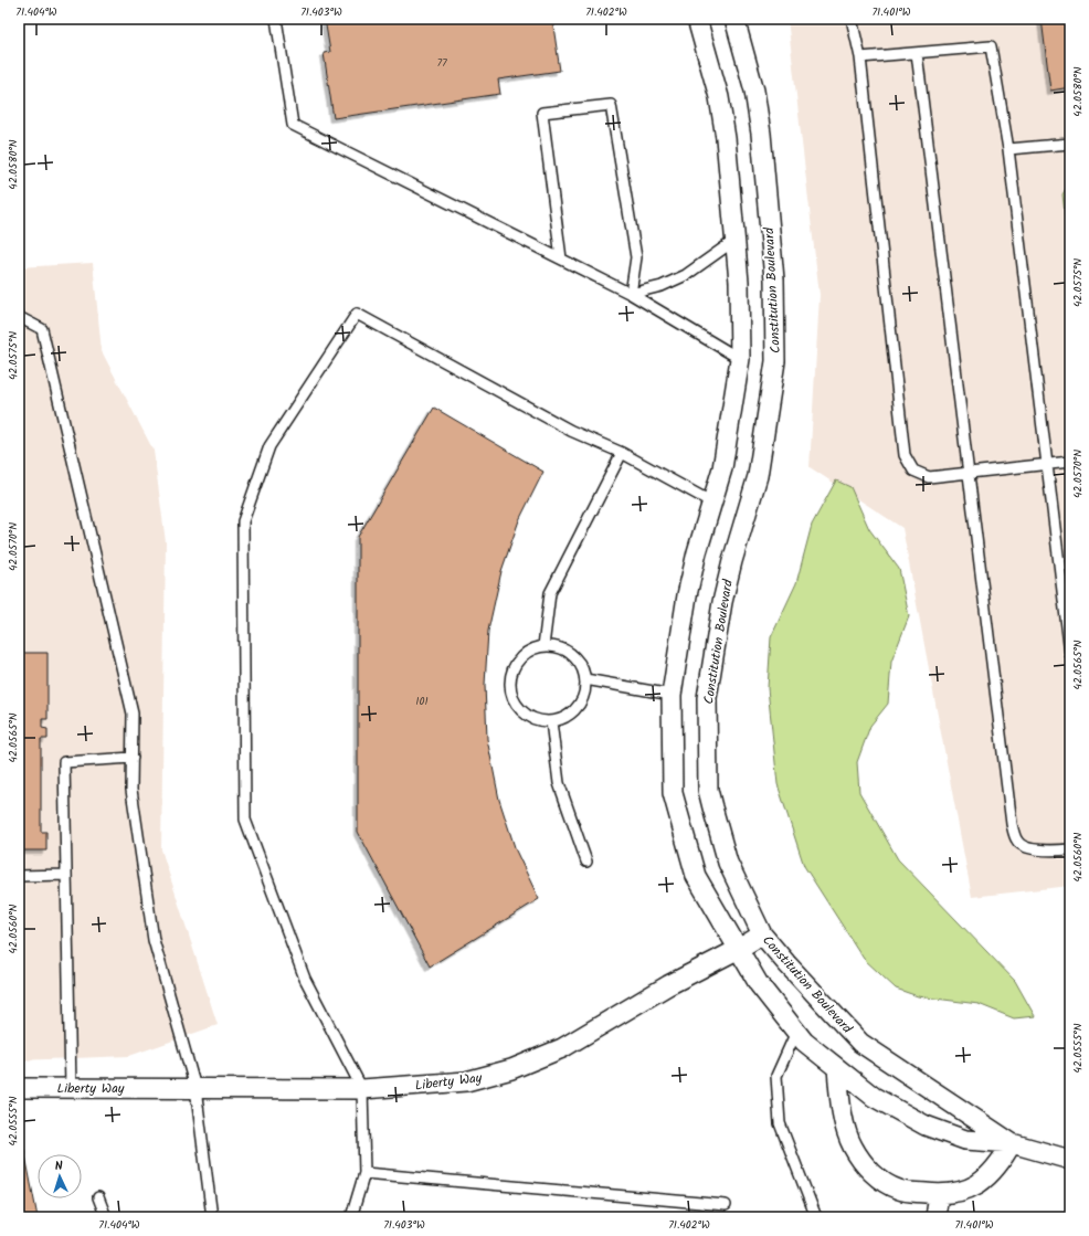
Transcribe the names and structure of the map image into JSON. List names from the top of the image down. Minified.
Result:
{"streets":{"street":["Constitution Boulevard","Liberty Way"]},"crossings":[["Constitution Boulevard","Liberty Way"]],"house_numbers":["77","101"],"north":"top","coordinates":["71.404°W","71.403°W","71.402°W","71.401°W","42.0580°N","42.0575°N","42.0570°N","42.0565°N","42.0560°N","42.0555°N"]}
